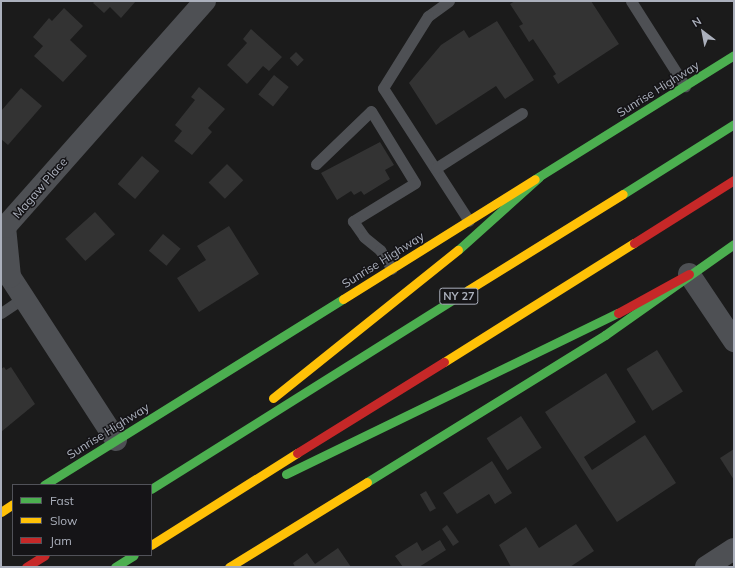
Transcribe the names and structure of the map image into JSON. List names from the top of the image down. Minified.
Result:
{"streets":{"main road":["Sunrise Highway","NY 27"],"street":["Magaw Place"]},"crossings":[["Sunrise Highway","Magaw Place"]],"legend":["Fast","Slow","Jam"],"north":"top left"}
